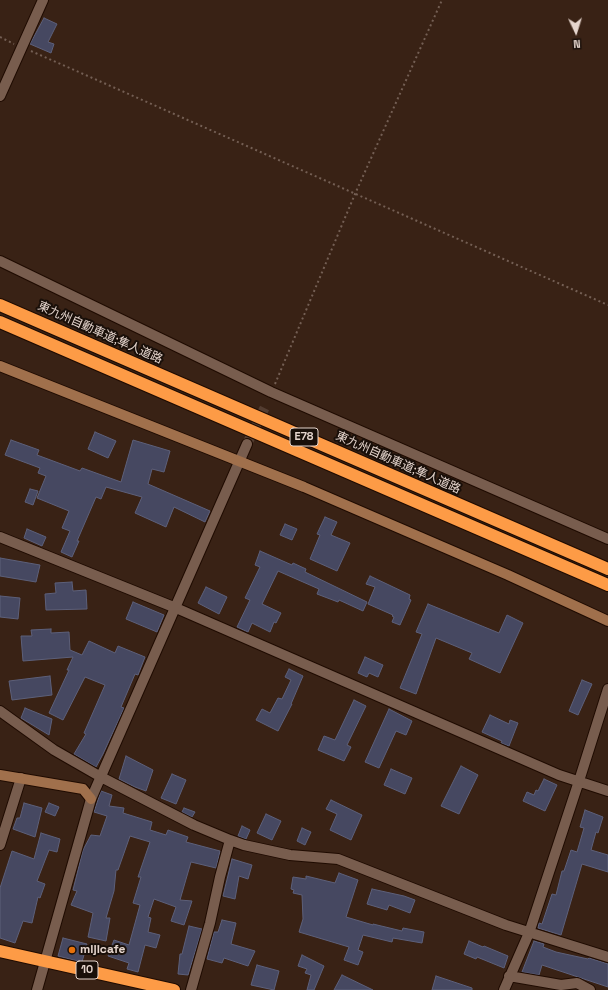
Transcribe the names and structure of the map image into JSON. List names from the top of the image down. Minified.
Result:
{"streets":{"highway":["東九州自動車道;隼人道路","E78","10"]},"places":["mijicafe"],"north":"bottom"}
